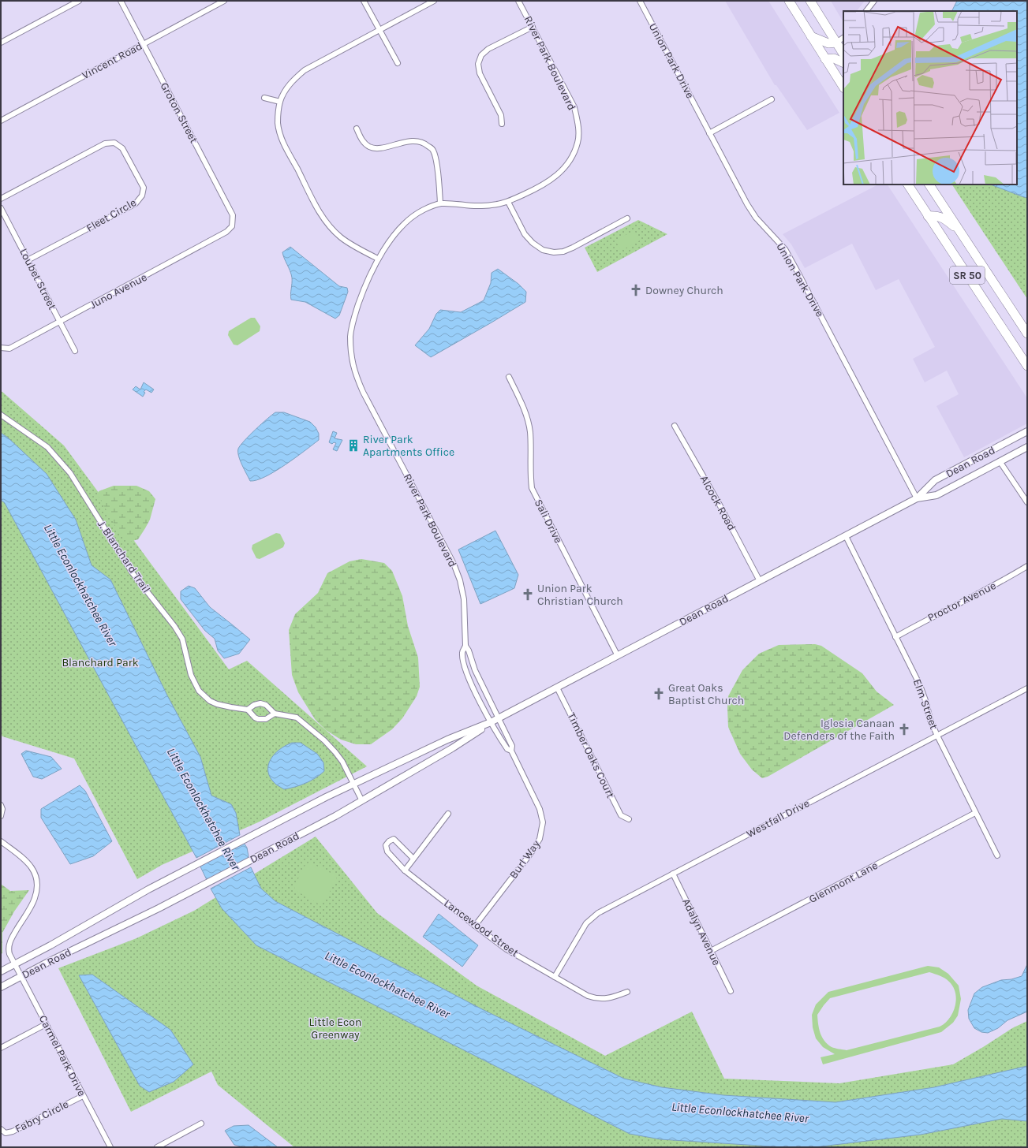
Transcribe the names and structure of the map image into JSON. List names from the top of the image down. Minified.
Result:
{"streets":{"highway":["SR 50"],"main road":["Dean Road"],"street":["Vincent Road","Union Park Drive","River Park Boulevard","Groton Street","Fleet Circle","Loubet Street","Juno Avenue","Alcock Road","Sali Drive","J. Blanchard Trail","Proctor Avenue","Elm Street","Timber Oaks Court","Westfall Drive","Burl Way","Glenmont Lane","Lancewood Street","Adalyn Avenue","Carmel Park Drive","Fabry Circle"]},"crossings":[["Vincent Road","Groton Street"],["Union Park Drive","Dean Road"],["River Park Boulevard","Dean Road"],["River Park Boulevard","Burl Way"],["Groton Street","Juno Avenue"],["Fleet Circle","Loubet Street"],["Loubet Street","Juno Avenue"],["Dean Road","Alcock Road"],["Dean Road","Sali Drive"],["Dean Road","Elm Street"],["Dean Road","Timber Oaks Court"],["Dean Road","Burl Way"],["Dean Road","Carmel Park Drive"],["Proctor Avenue","Elm Street"],["Elm Street","Westfall Drive"],["Elm Street","Glenmont Lane"],["Westfall Drive","Lancewood Street"],["Westfall Drive","Adalyn Avenue"],["Burl Way","Lancewood Street"],["Glenmont Lane","Adalyn Avenue"],["Carmel Park Drive","Fabry Circle"]],"water":["Little Econlockhatchee River"],"parks":["Blanchard Park","Little Econ Greenway"],"places":{"church":["Downey Church","Union Park Christian Church","Great Oaks Baptist Church","Iglesia Canaan Defenders of the Faith"],"building":["River Park Apartments Office"]}}
